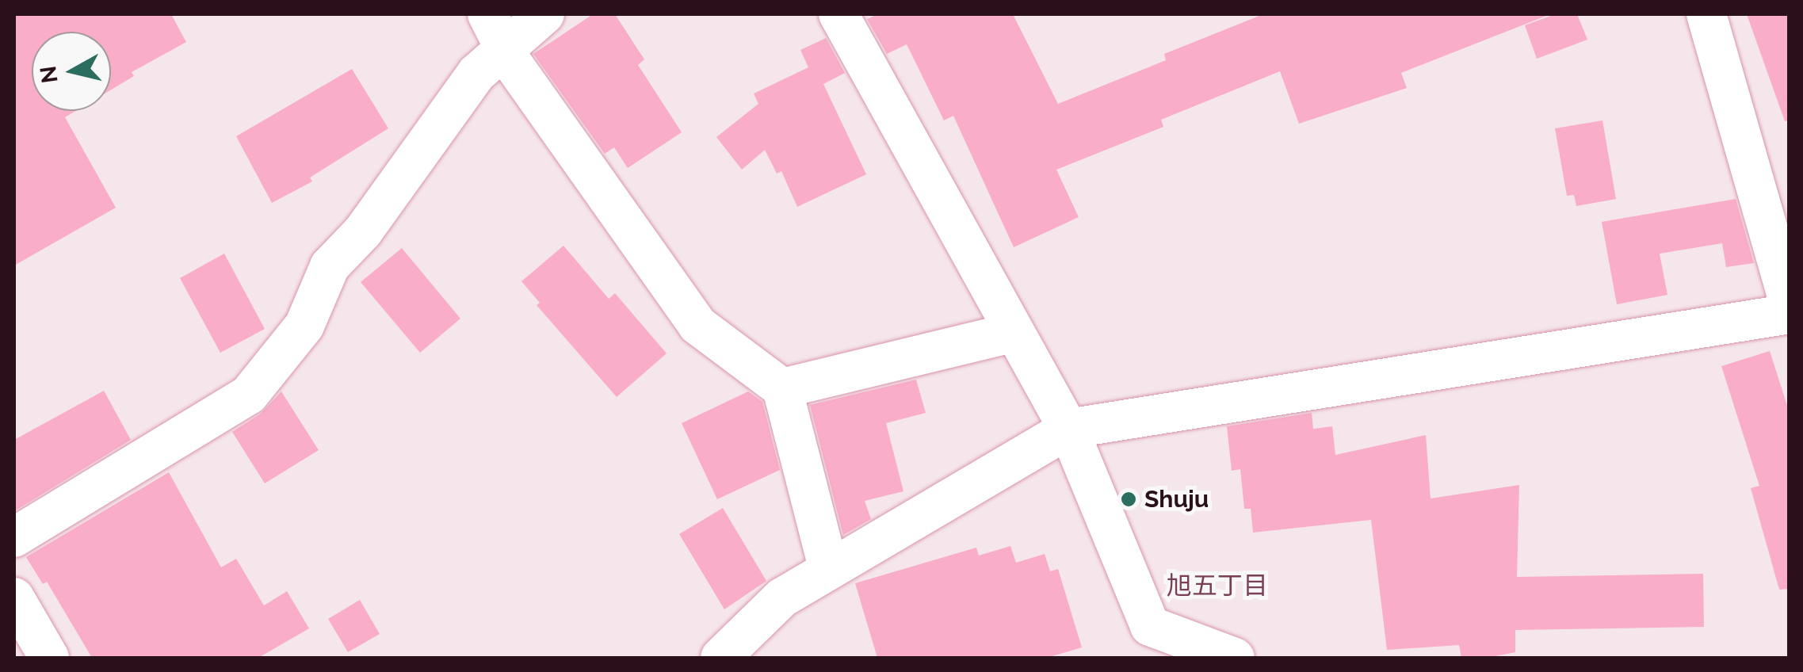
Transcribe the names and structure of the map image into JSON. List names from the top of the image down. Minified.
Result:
{"districts":["旭五丁目"],"places":["Shuju"],"north":"left"}
